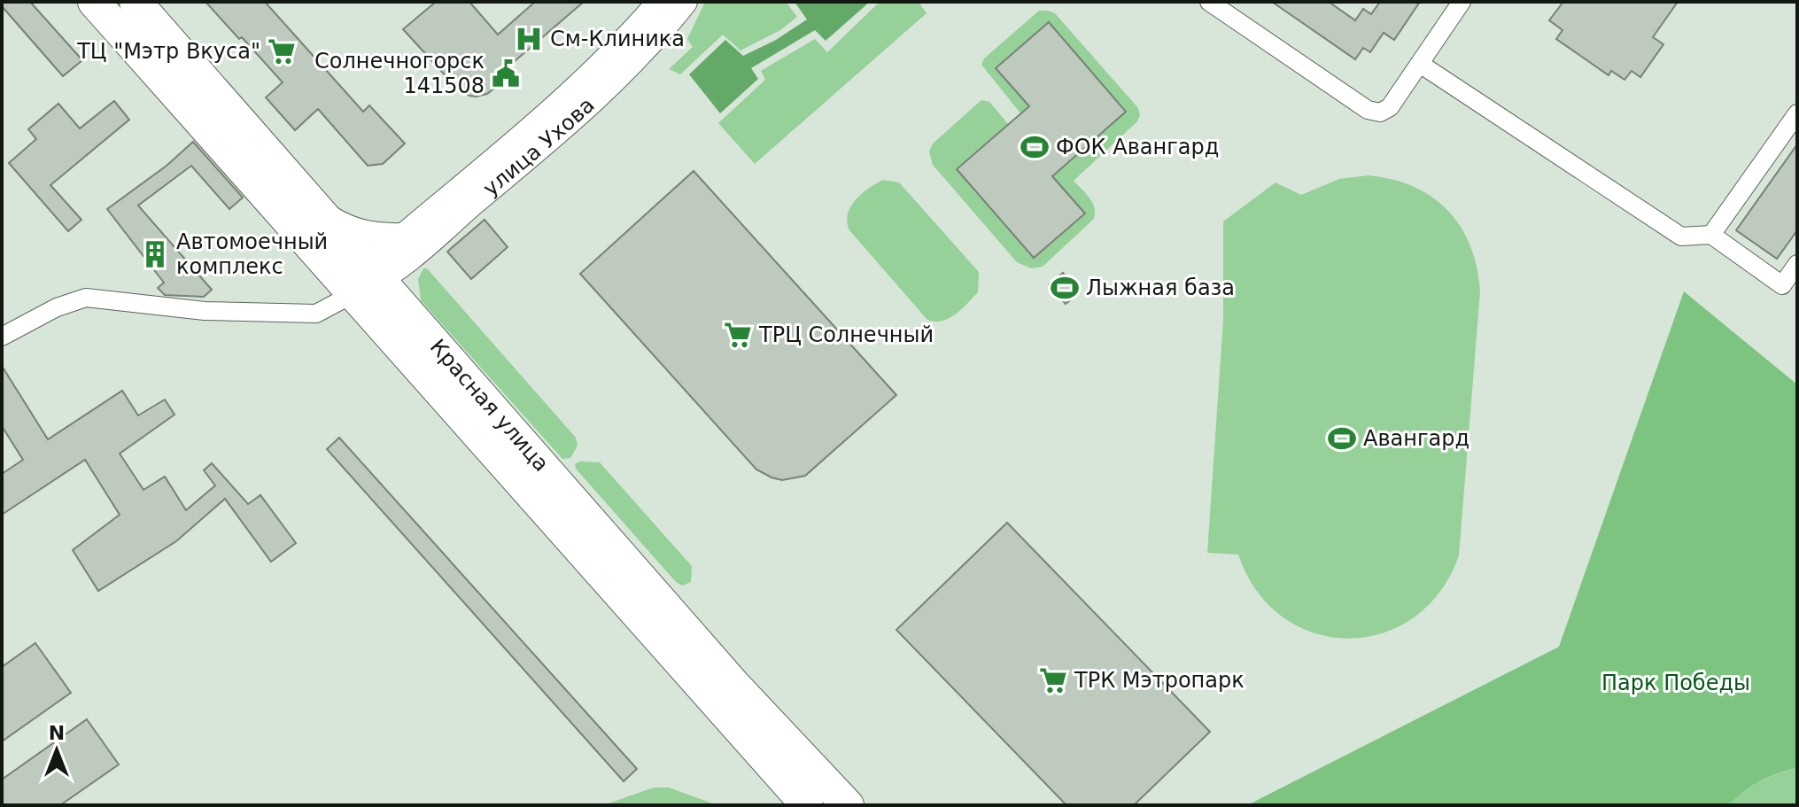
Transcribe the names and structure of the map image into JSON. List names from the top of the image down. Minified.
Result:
{"streets":{"highway":["Красная улица"],"street":["улица Ухова"]},"crossings":[["улица Ухова","Красная улица"]],"parks":["Парк Победы"],"places":{"hospital":["См-Клиника"],"supermarket":["ТЦ \"Мэтр Вкуса\"","ТРЦ Солнечный","ТРК Мэтропарк"],"public building":["Солнечногорск 141508"],"sports":["ФОК Авангард","Лыжная база","Авангард"],"building":["Автомоечный комплекс"]},"north":"top"}
